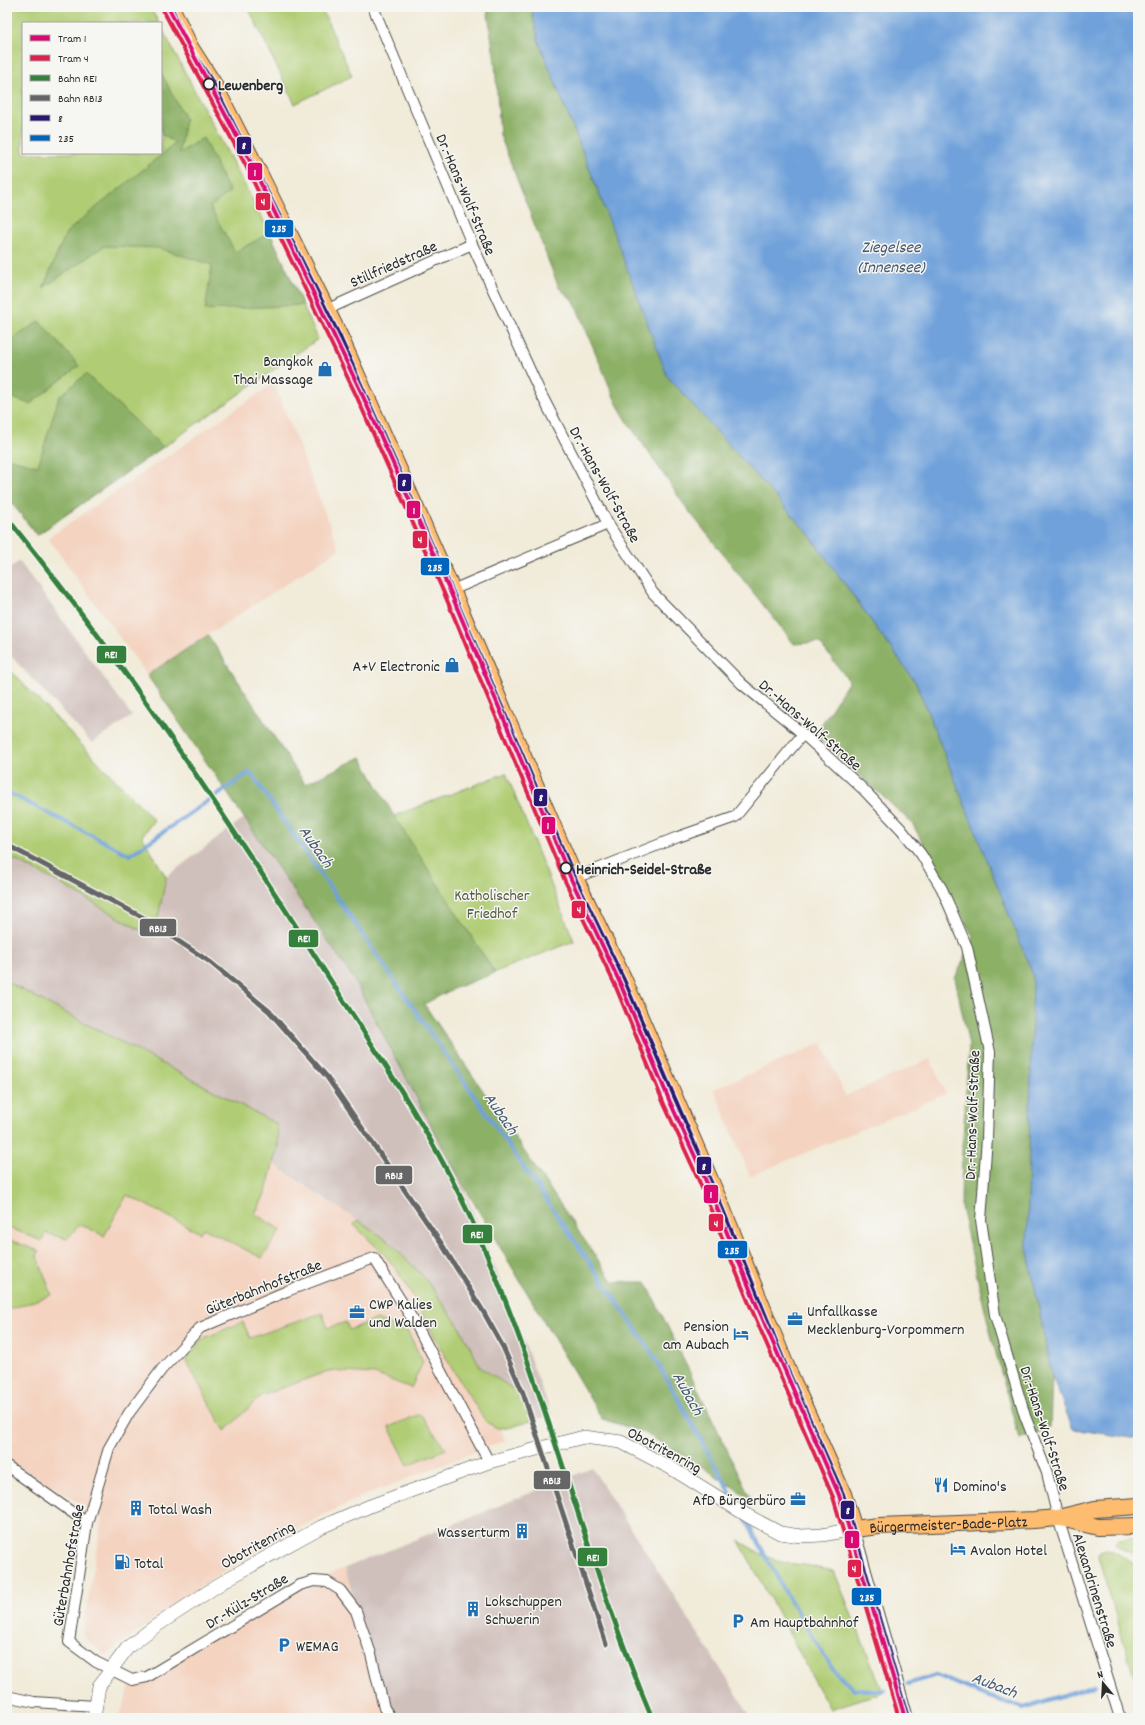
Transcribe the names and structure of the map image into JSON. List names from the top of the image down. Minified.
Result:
{"streets":{"main road":["Bürgermeister-Bade-Platz"],"street":["Dr.-Hans-Wolf-Straße","Stillfriedstraße","Güterbahnhofstraße","Obotritenring","Alexandrinenstraße","Dr.-Külz-Straße"]},"crossings":[["Dr.-Hans-Wolf-Straße","Stillfriedstraße"],["Dr.-Hans-Wolf-Straße","Bürgermeister-Bade-Platz"],["Dr.-Hans-Wolf-Straße","Alexandrinenstraße"],["Güterbahnhofstraße","Obotritenring"],["Güterbahnhofstraße","Dr.-Külz-Straße"],["Obotritenring","Bürgermeister-Bade-Platz"],["Obotritenring","Dr.-Külz-Straße"],["Bürgermeister-Bade-Platz","Alexandrinenstraße"]],"water":["Ziegelsee (Innensee)","Aubach"],"parks":["Katholischer Friedhof"],"places":{"other":["Lewenberg","Heinrich-Seidel-Straße"],"shop":["Bangkok Thai Massage","A+V Electronic"],"office":["CWP Kalies und Walden","Unfallkasse Mecklenburg-Vorpommern","AfD Bürgerbüro"],"hotel":["Pension am Aubach","Avalon Hotel"],"restaurant":["Domino's"],"building":["Total Wash","Wasserturm","Lokschuppen Schwerin"],"fuel station":["Total"],"parking":["Am Hauptbahnhof","WEMAG"]},"lines":["tram line 1","transit line 8","tram line 4","transit line 235","rail line RE1","rail line RB13"],"legend":["Tram 1","Tram 4","Bahn RE1","Bahn RB13","8","235"],"north":"top"}
